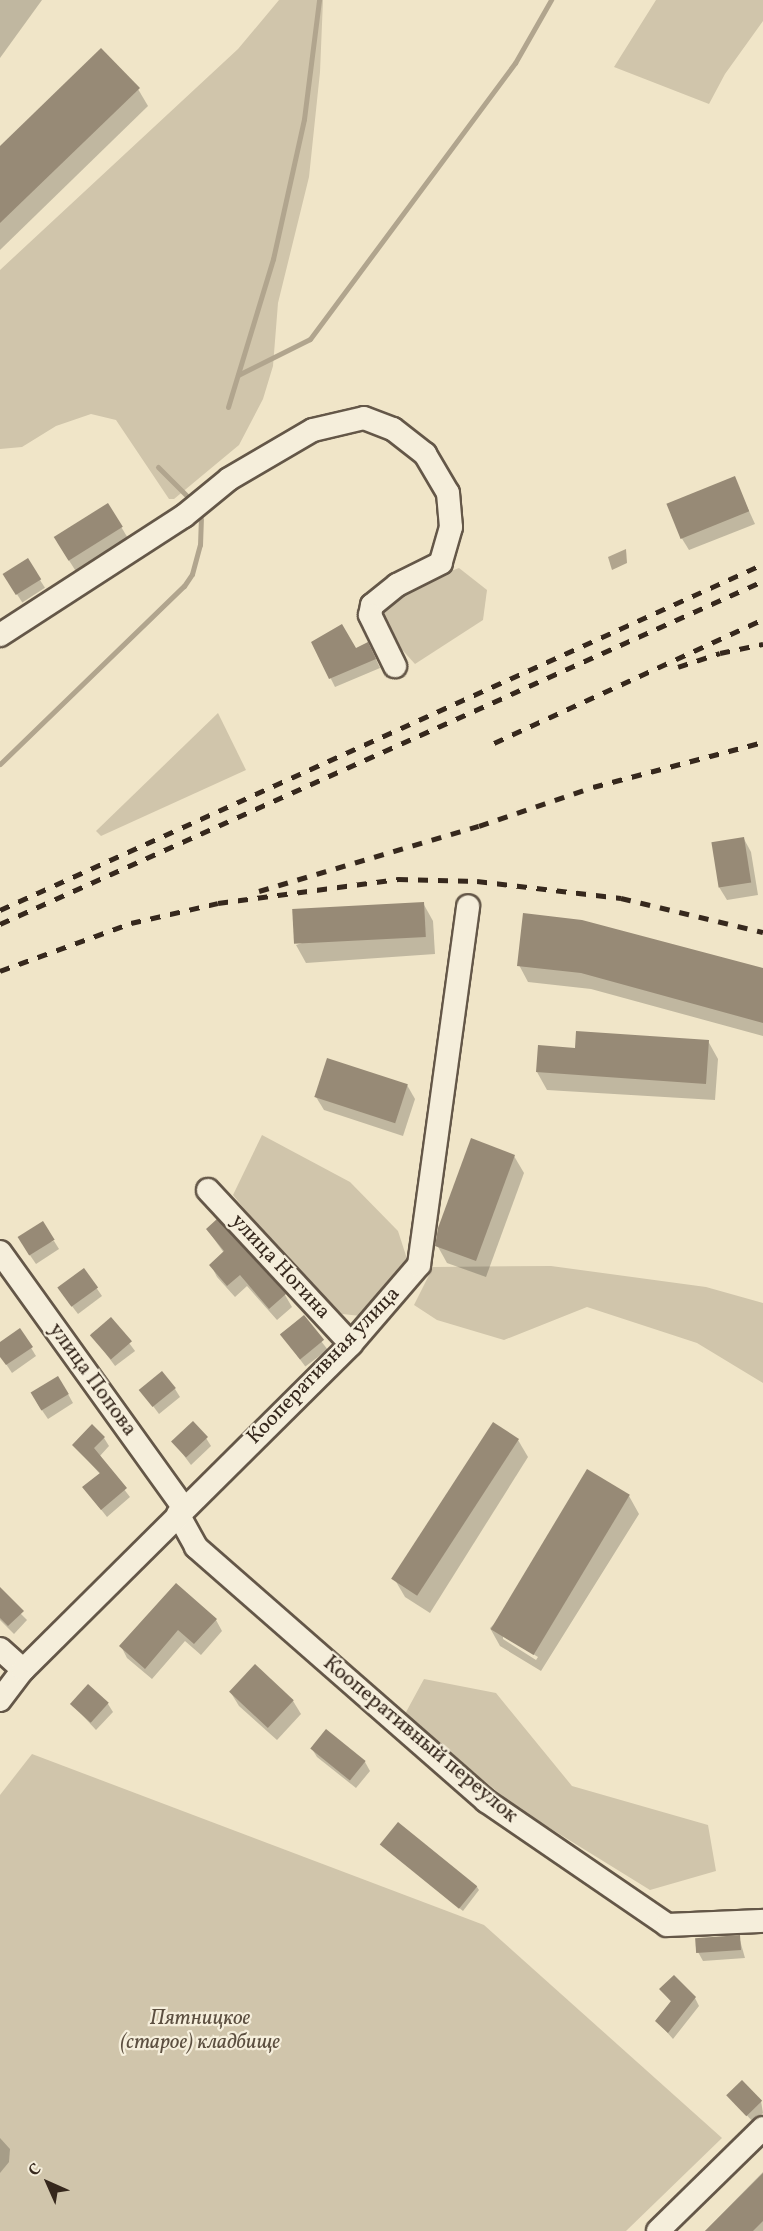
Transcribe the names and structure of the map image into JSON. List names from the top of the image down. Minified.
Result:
{"streets":{"street":["улица Ногина","Кооперативная улица","улица Попова","Кооперативный переулок"]},"crossings":[["улица Ногина","Кооперативная улица"],["Кооперативная улица","улица Попова"],["Кооперативная улица","Кооперативный переулок"],["улица Попова","Кооперативный переулок"]],"parks":["Пятницкое (старое) кладбище"],"north":"top left"}
